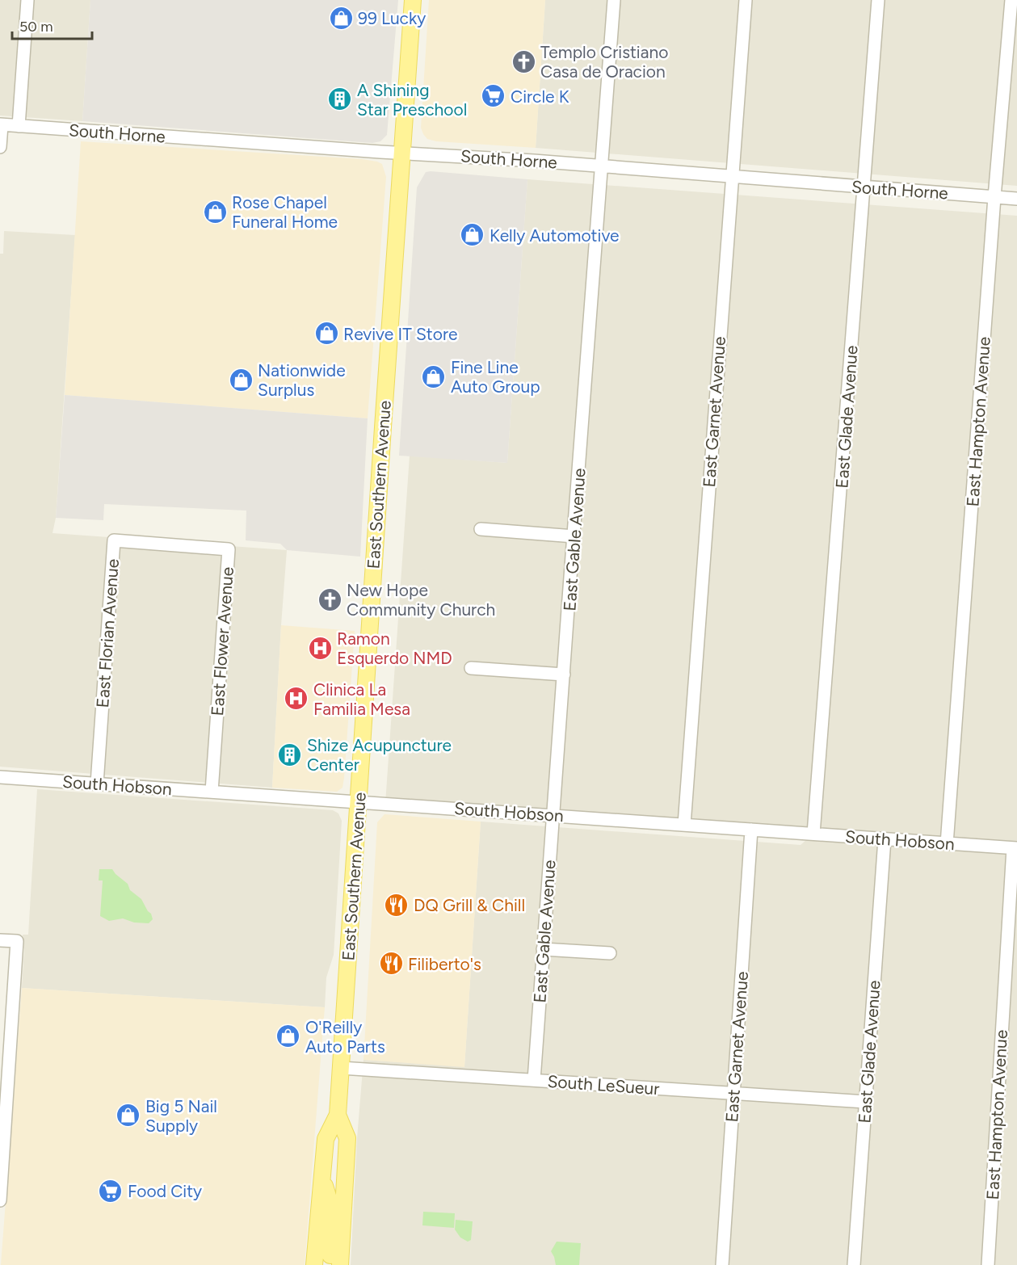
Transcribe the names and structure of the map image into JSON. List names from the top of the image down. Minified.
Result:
{"streets":{"main road":["East Southern Avenue"],"street":["South Horne","East Garnet Avenue","East Glade Avenue","East Hampton Avenue","East Gable Avenue","East Florian Avenue","East Flower Avenue","South Hobson","South LeSueur"]},"crossings":[["South Horne","East Garnet Avenue"],["South Horne","East Glade Avenue"],["South Horne","East Hampton Avenue"],["South Horne","East Southern Avenue"],["South Horne","East Gable Avenue"],["East Garnet Avenue","South Hobson"],["East Garnet Avenue","South LeSueur"],["East Glade Avenue","South Hobson"],["East Glade Avenue","South LeSueur"],["East Hampton Avenue","South Hobson"],["East Southern Avenue","South Hobson"],["East Southern Avenue","South LeSueur"],["East Gable Avenue","South Hobson"],["East Gable Avenue","South LeSueur"],["East Florian Avenue","East Flower Avenue"],["East Florian Avenue","South Hobson"],["East Flower Avenue","South Hobson"]],"places":{"shop":["99 Lucky","Rose Chapel Funeral Home","Kelly Automotive","Revive IT Store","Fine Line Auto Group","Nationwide Surplus","O'Reilly Auto Parts","Big 5 Nail Supply"],"church":["Templo Cristiano Casa de Oracion","New Hope Community Church"],"supermarket":["Circle K","Food City"],"building":["A Shining Star Preschool","Shize Acupuncture Center"],"hospital":["Ramon Esquerdo NMD","Clinica La Familia Mesa"],"restaurant":["DQ Grill & Chill","Filiberto's"]},"scale_bar":"50 m"}
